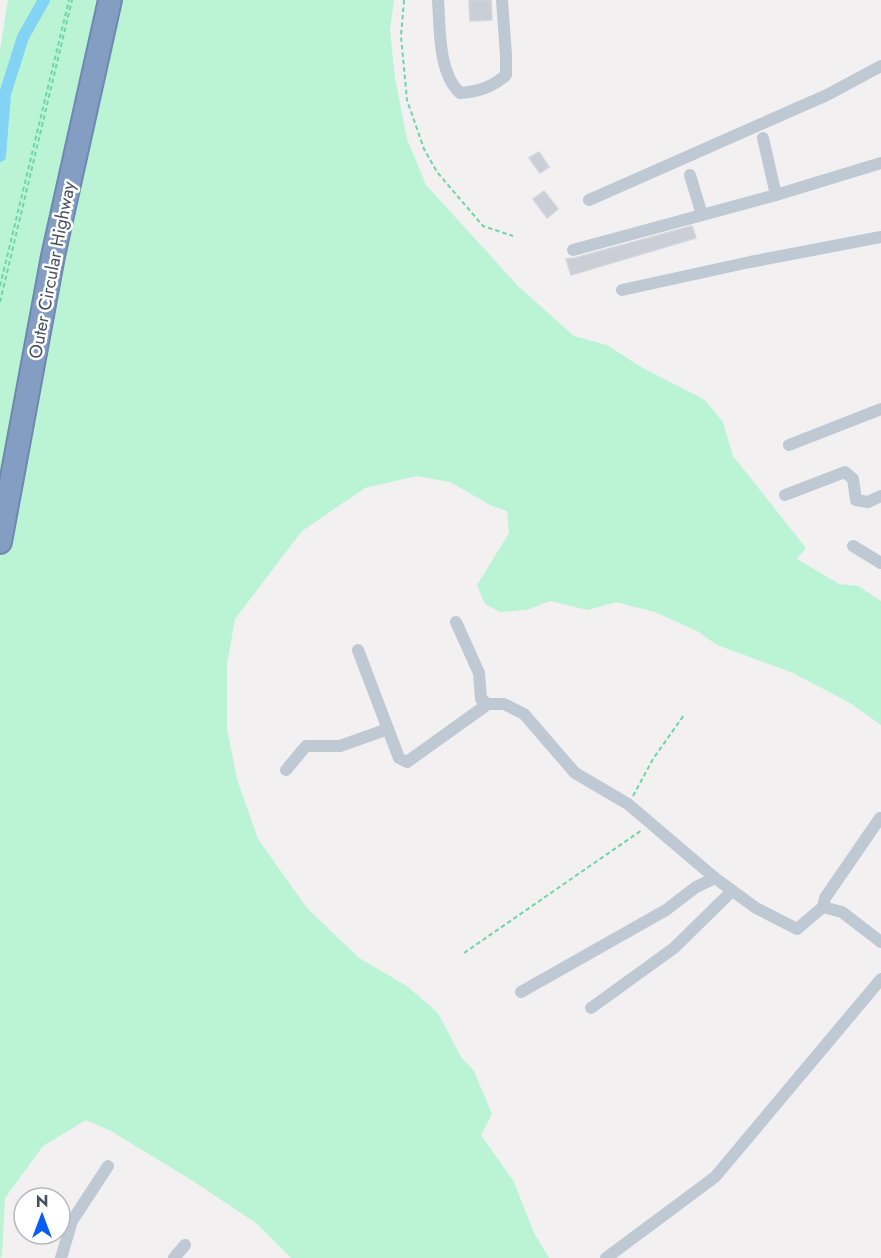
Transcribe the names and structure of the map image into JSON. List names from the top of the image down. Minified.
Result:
{"streets":{"highway":["Outer Circular Highway"]},"north":"top"}
